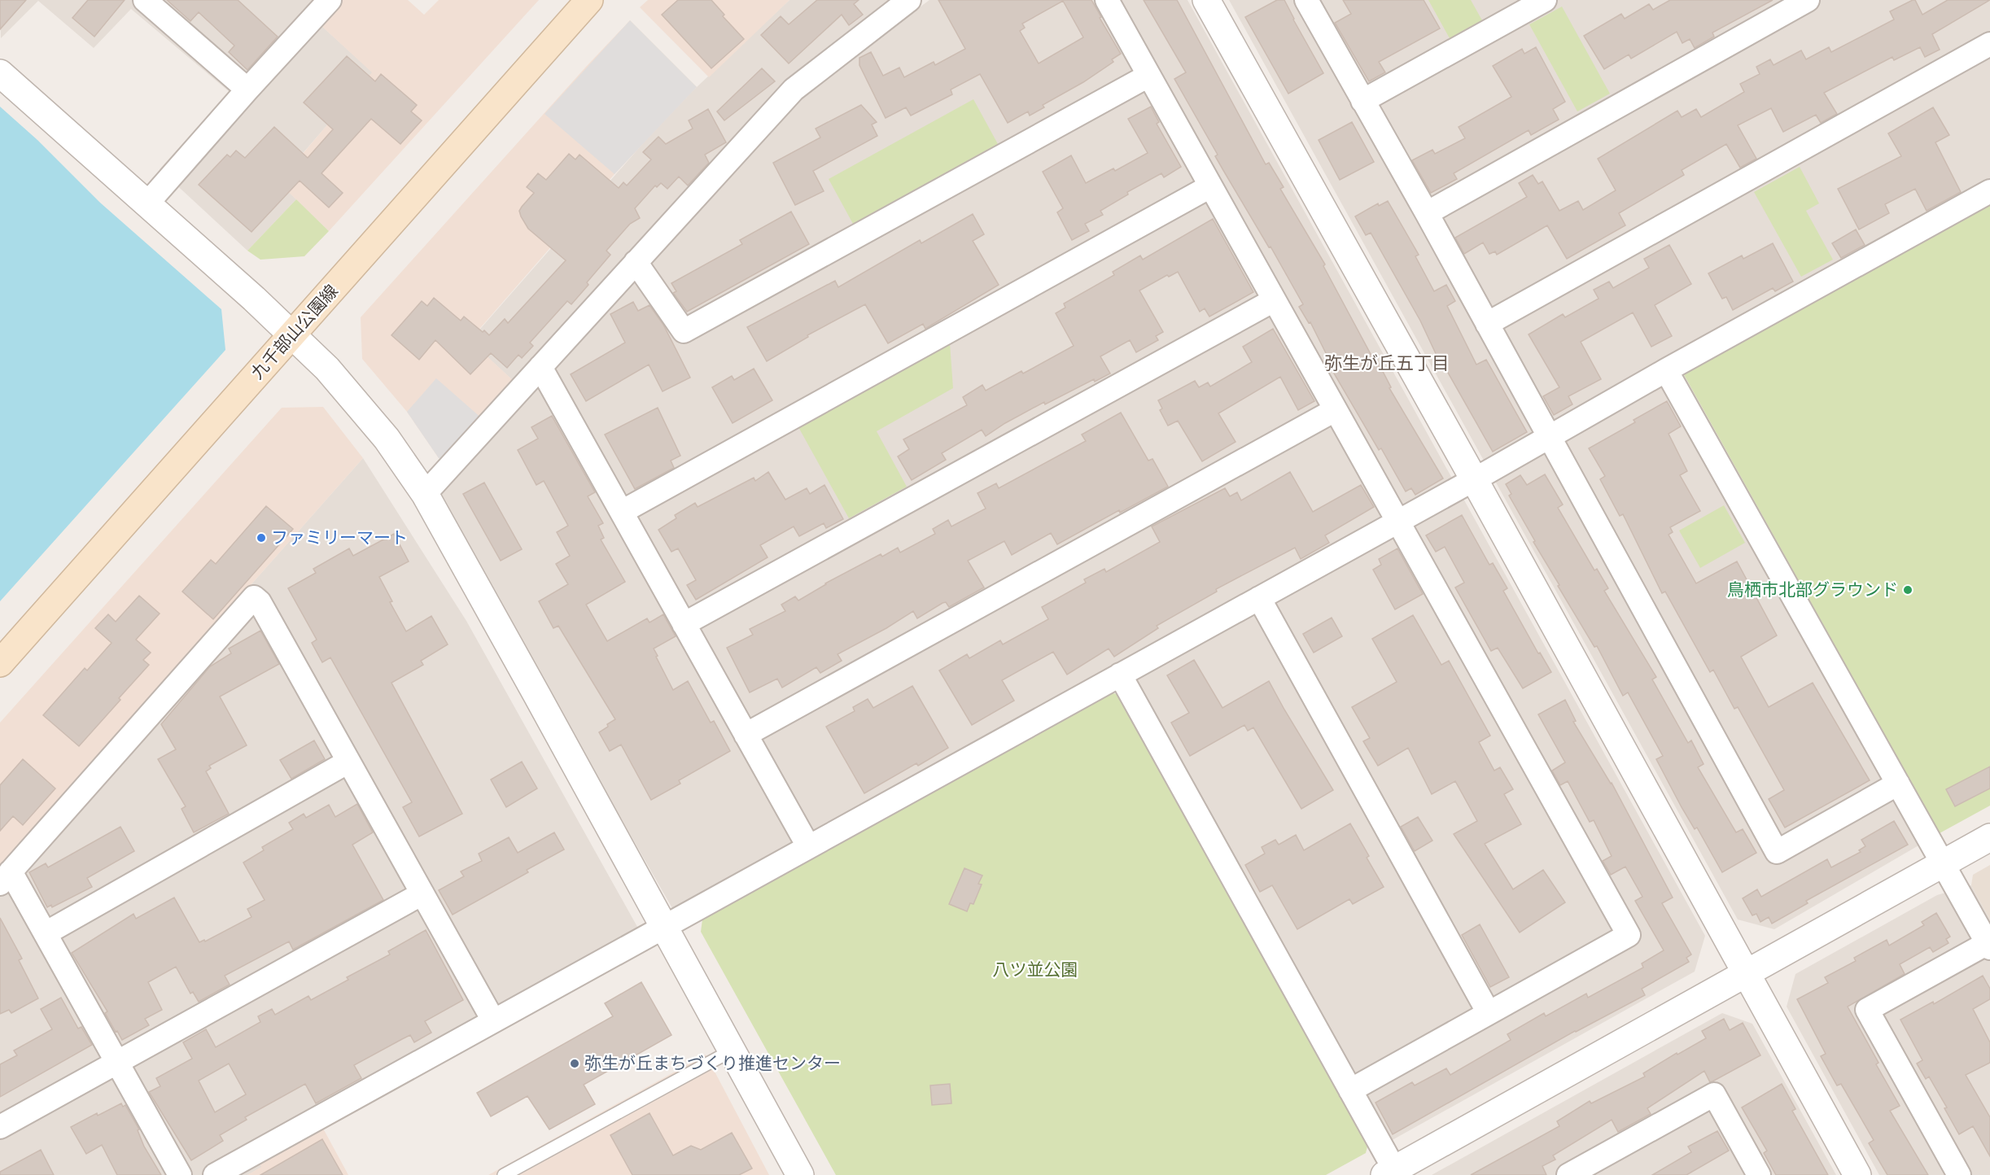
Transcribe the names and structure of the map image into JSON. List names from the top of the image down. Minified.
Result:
{"streets":{"main road":["九千部山公園線"]},"districts":["弥生が丘五丁目"],"parks":["八ツ並公園"],"places":["ファミリーマート","鳥栖市北部グラウンド","弥生が丘まちづくり推進センター"]}
